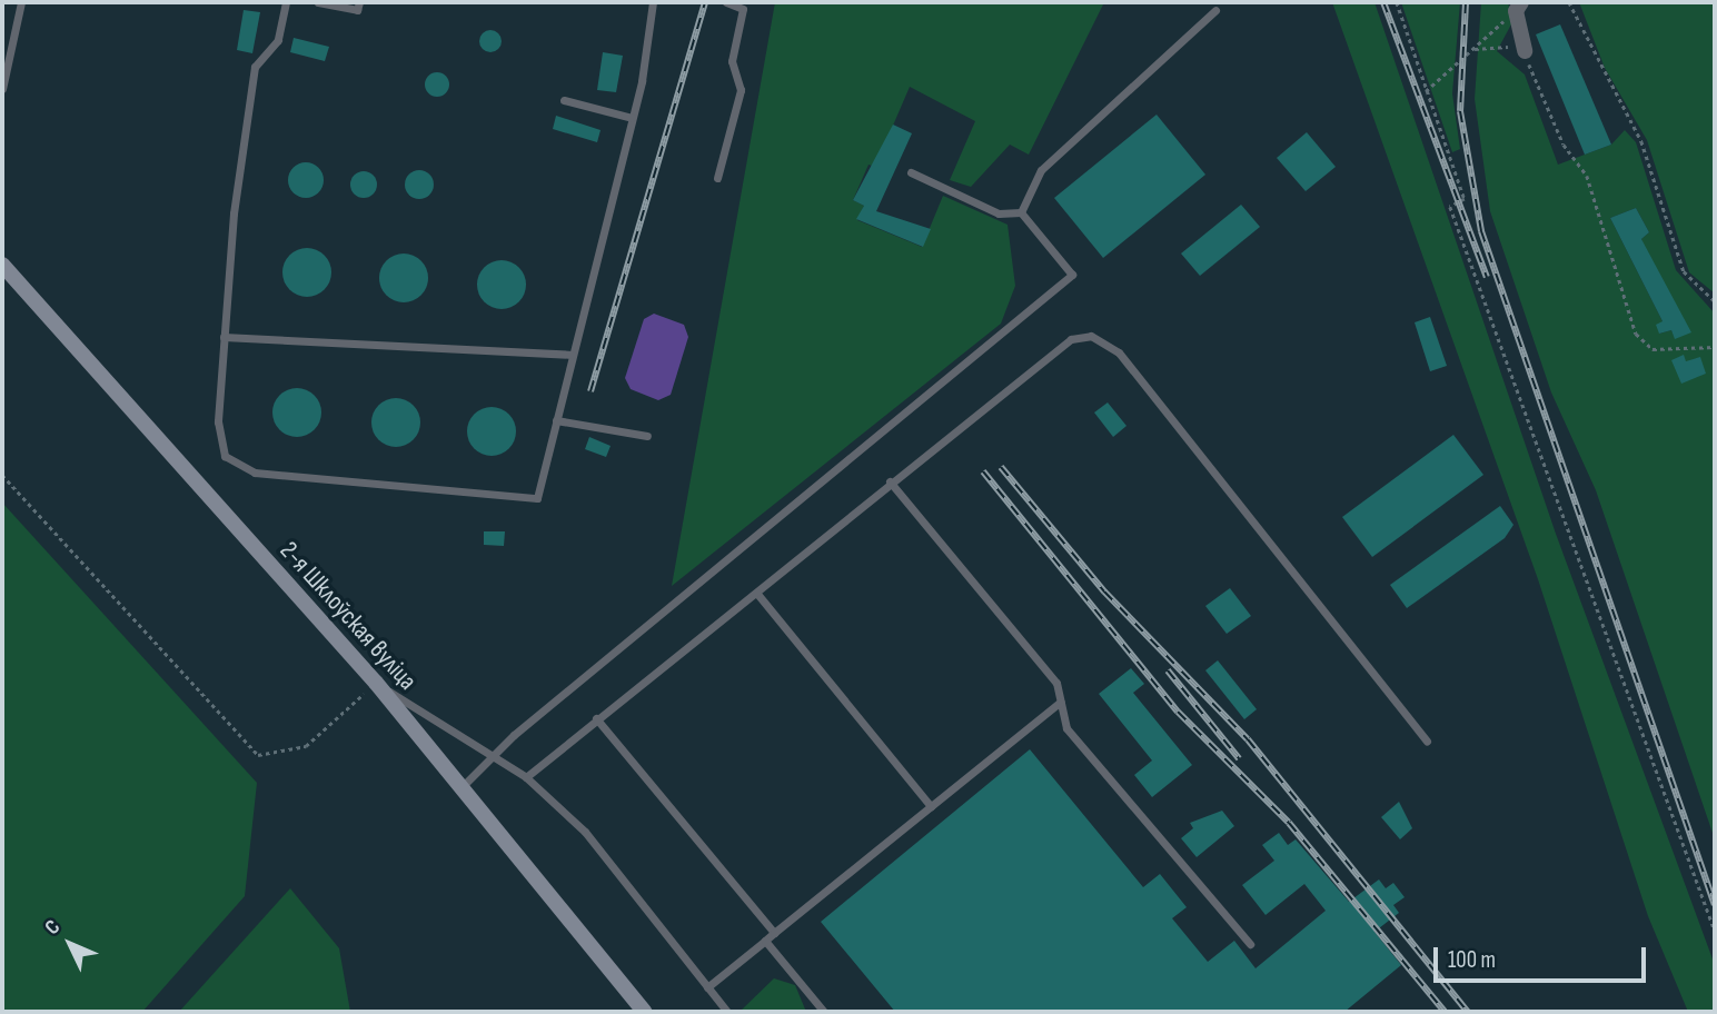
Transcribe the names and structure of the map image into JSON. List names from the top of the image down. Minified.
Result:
{"streets":{"street":["2-я Шклоўская вуліца"]},"scale_bar":"100 m","north":"top left"}
